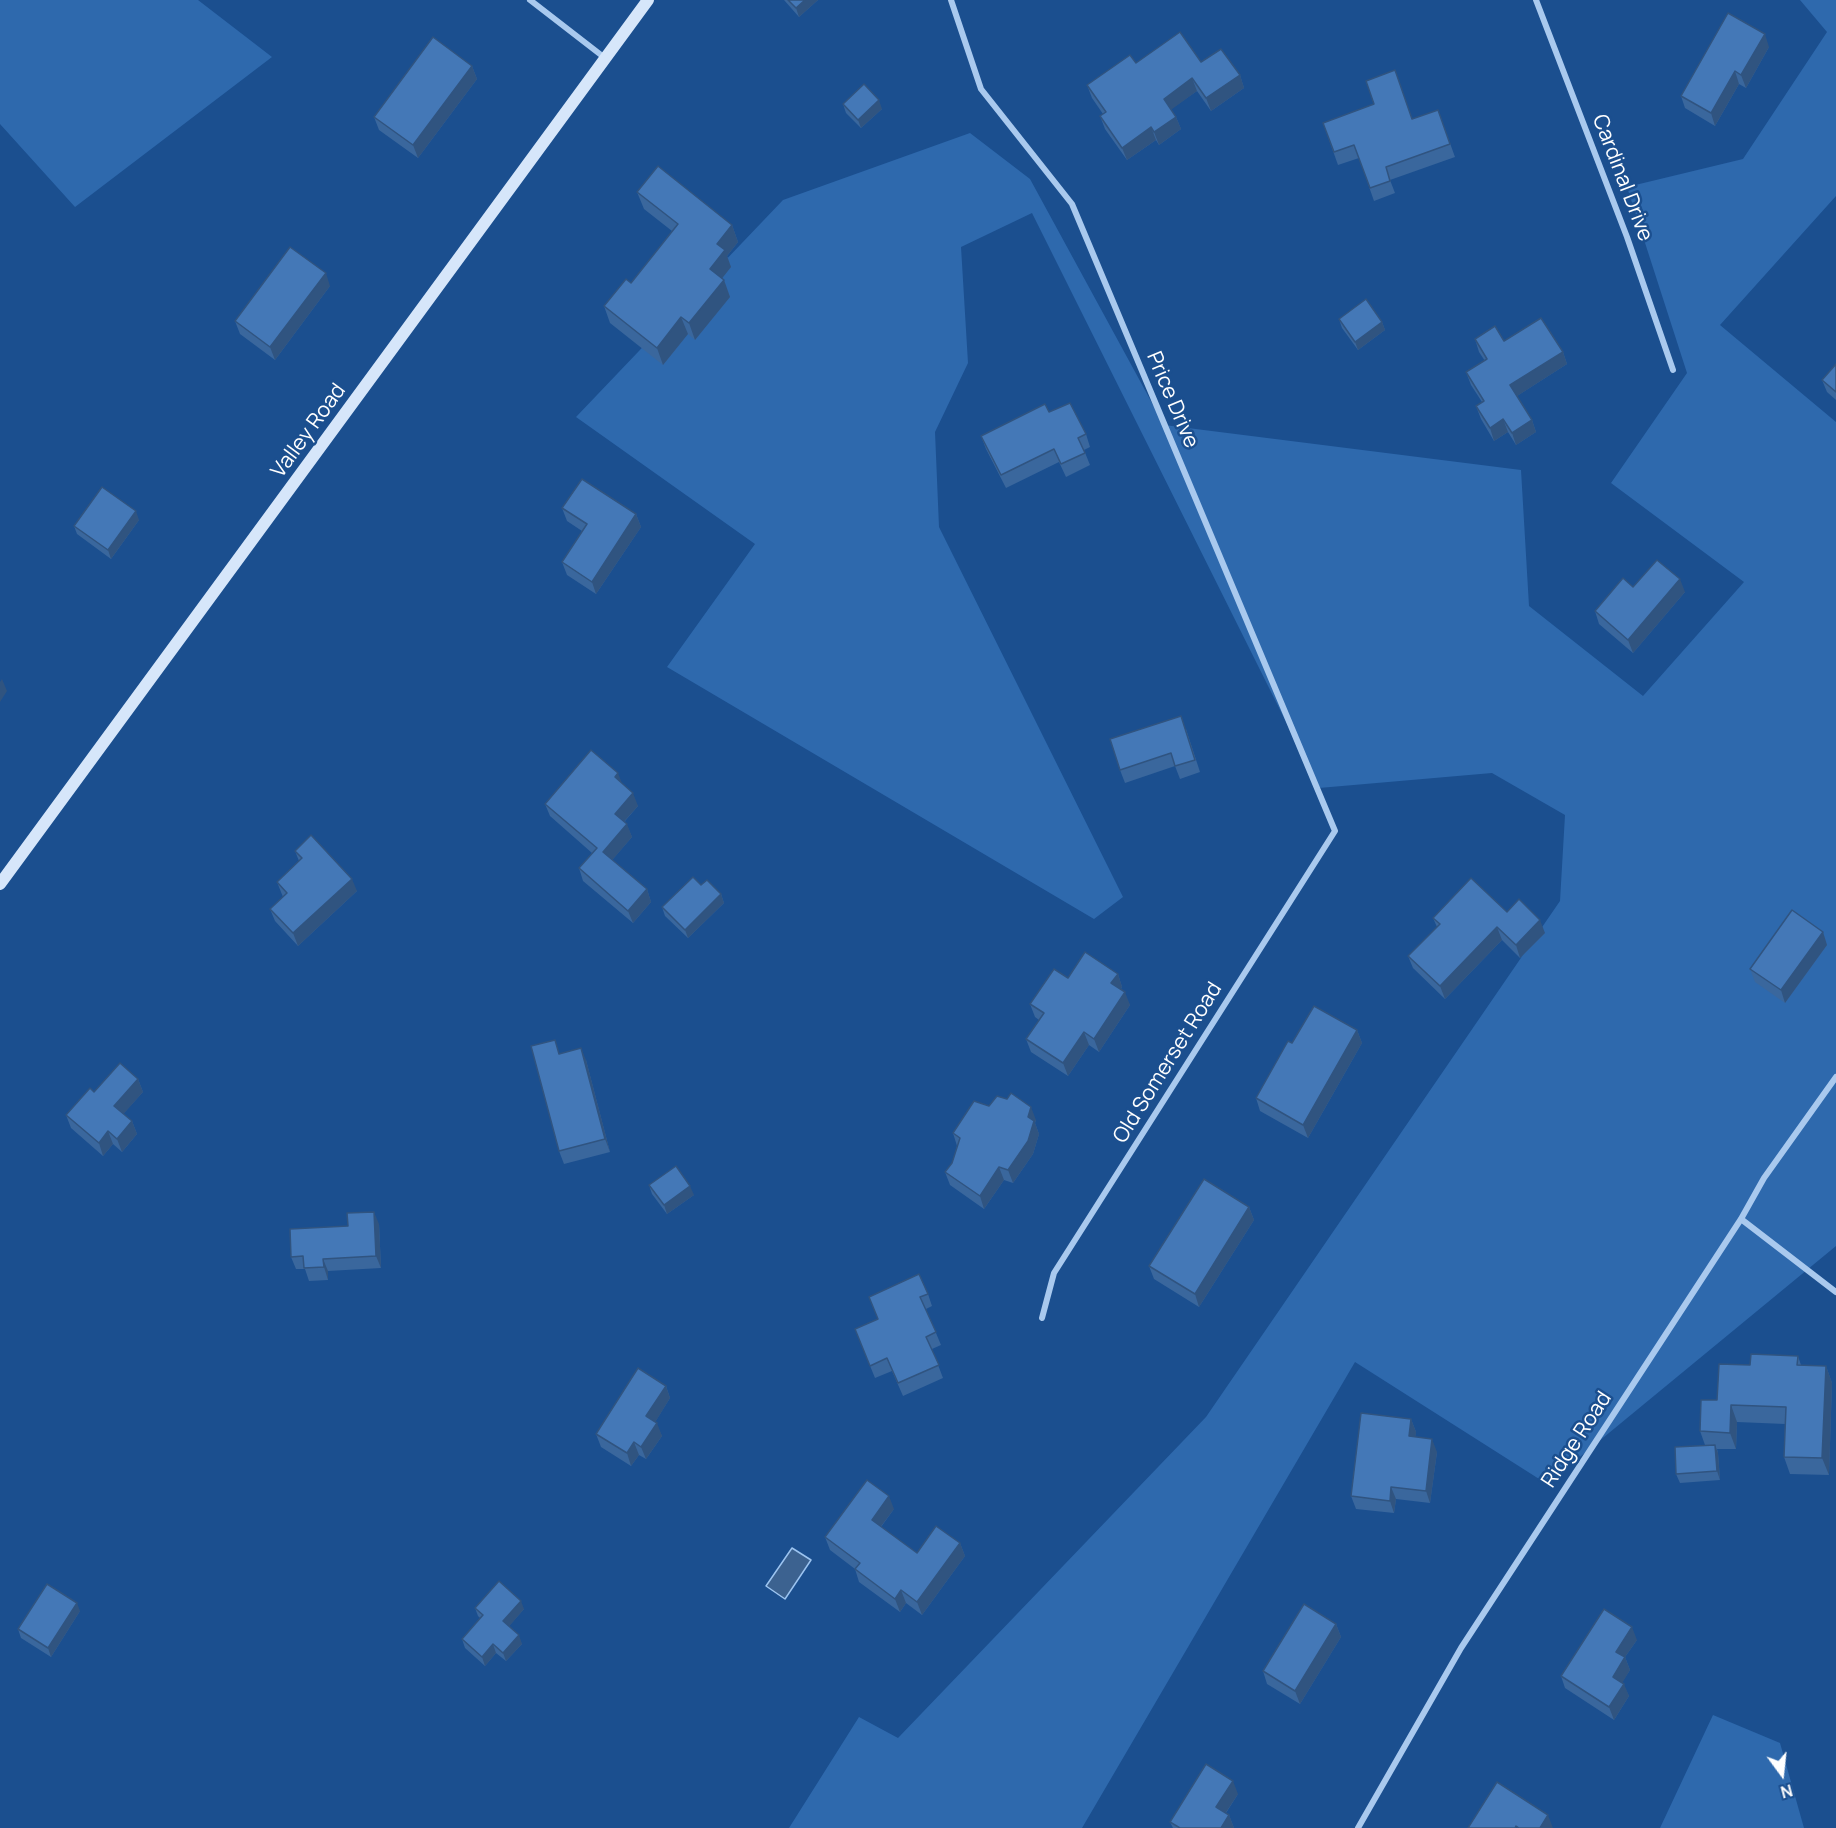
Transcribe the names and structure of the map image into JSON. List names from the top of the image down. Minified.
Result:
{"streets":{"main road":["Valley Road"],"street":["Cardinal Drive","Price Drive","Old Somerset Road","Ridge Road"]},"crossings":[["Price Drive","Old Somerset Road"]],"north":"bottom"}
